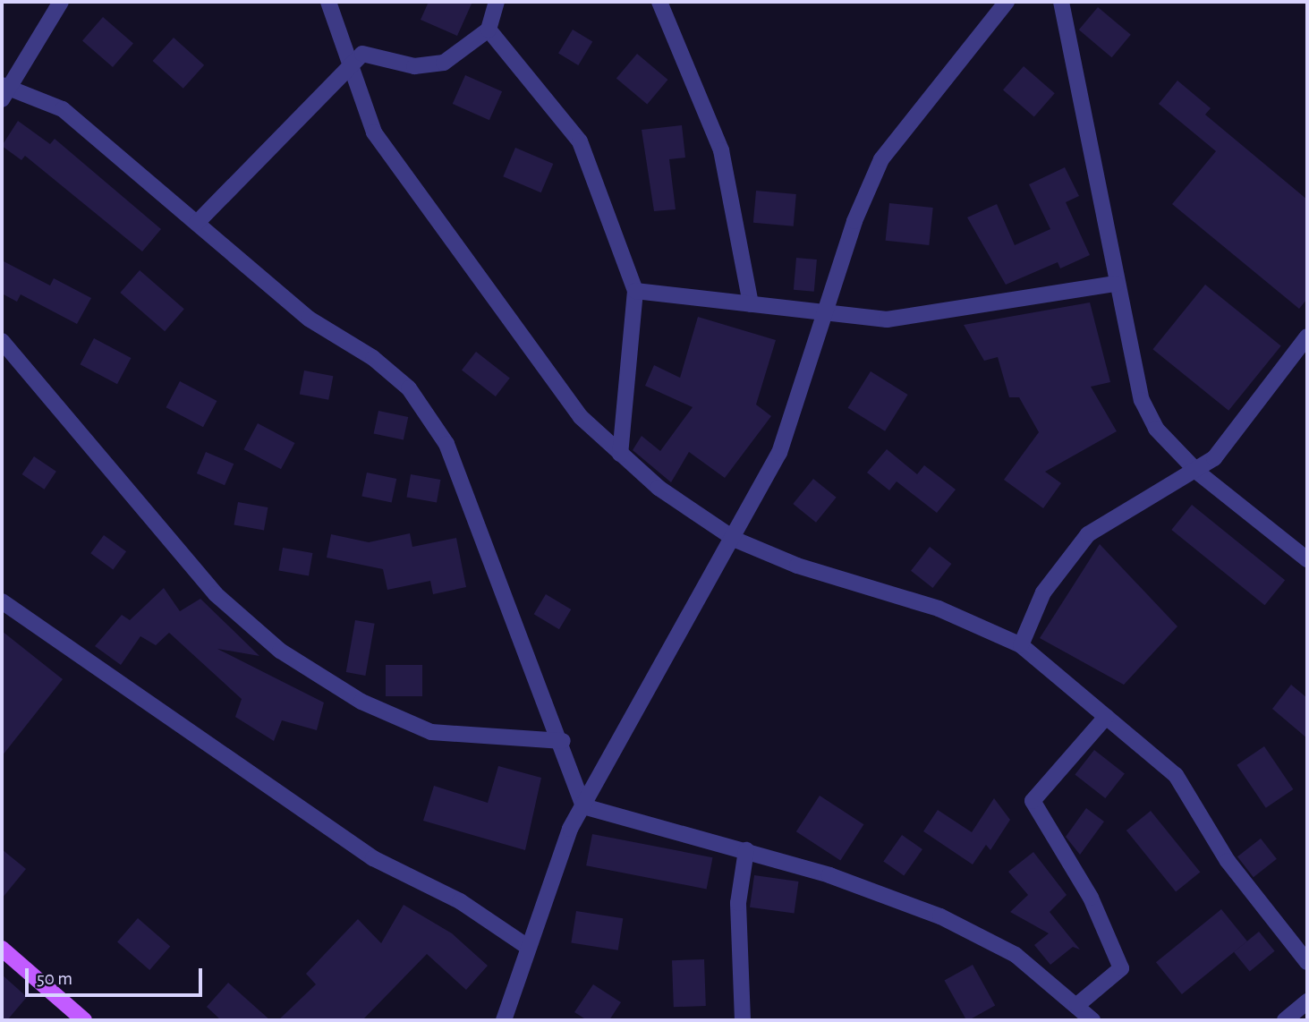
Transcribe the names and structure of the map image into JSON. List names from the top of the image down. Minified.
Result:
{"scale_bar":"50 m"}
